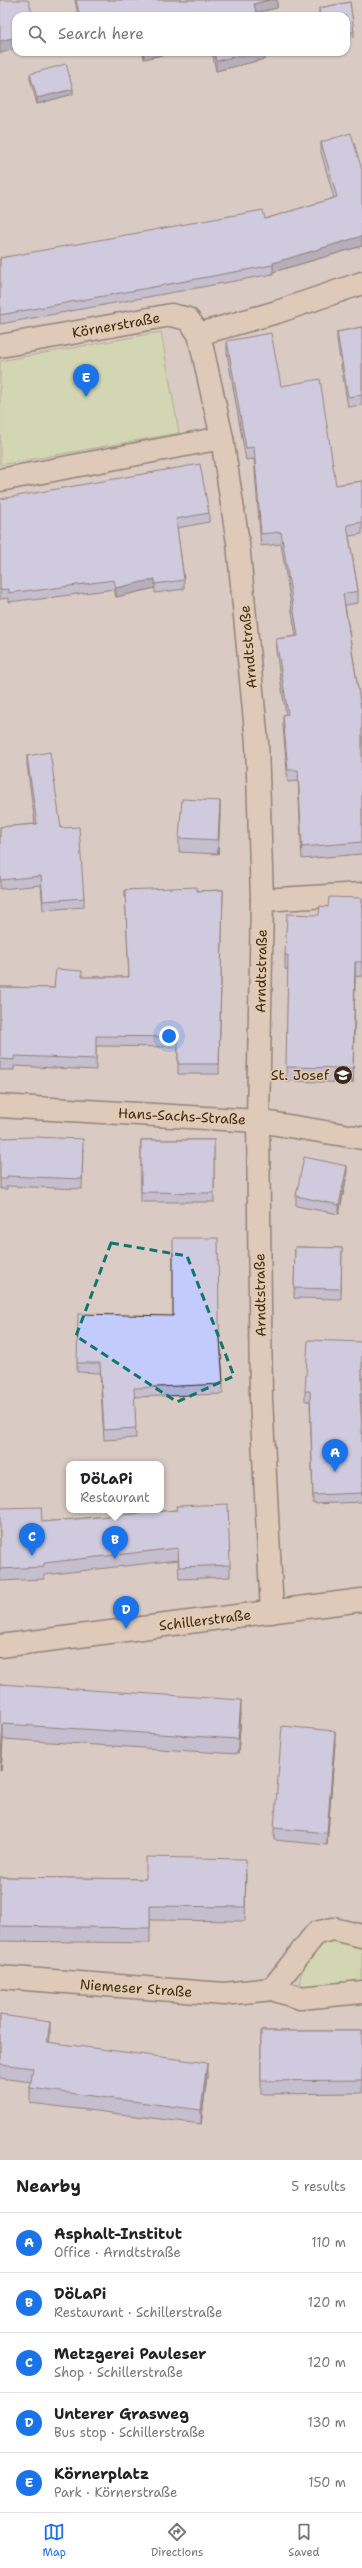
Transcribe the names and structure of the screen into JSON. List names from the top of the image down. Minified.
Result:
{"streets":{"street":["Körnerstraße","Arndtstraße","Hans-Sachs-Straße","Schillerstraße","Niemeser Straße"]},"crossings":[["Körnerstraße","Arndtstraße"],["Arndtstraße","Hans-Sachs-Straße"],["Arndtstraße","Schillerstraße"]],"places":{"school or university":["St. Josef"]},"page":{"search":"Search here","pins":["E","A","C","B","D"],"popup":["DöLaPi","Restaurant"],"heading":["Nearby","5 results"],"list":[{"mark":"A","name":"Asphalt-Institut","note":"Office · Arndtstraße","value":"110 m"},{"mark":"B","name":"DöLaPi","note":"Restaurant · Schillerstraße","value":"120 m"},{"mark":"C","name":"Metzgerei Pauleser","note":"Shop · Schillerstraße","value":"120 m"},{"mark":"D","name":"Unterer Grasweg","note":"Bus stop · Schillerstraße","value":"130 m"},{"mark":"E","name":"Körnerplatz","note":"Park · Körnerstraße","value":"150 m"}],"nav":["Map","Directions","Saved"]}}
